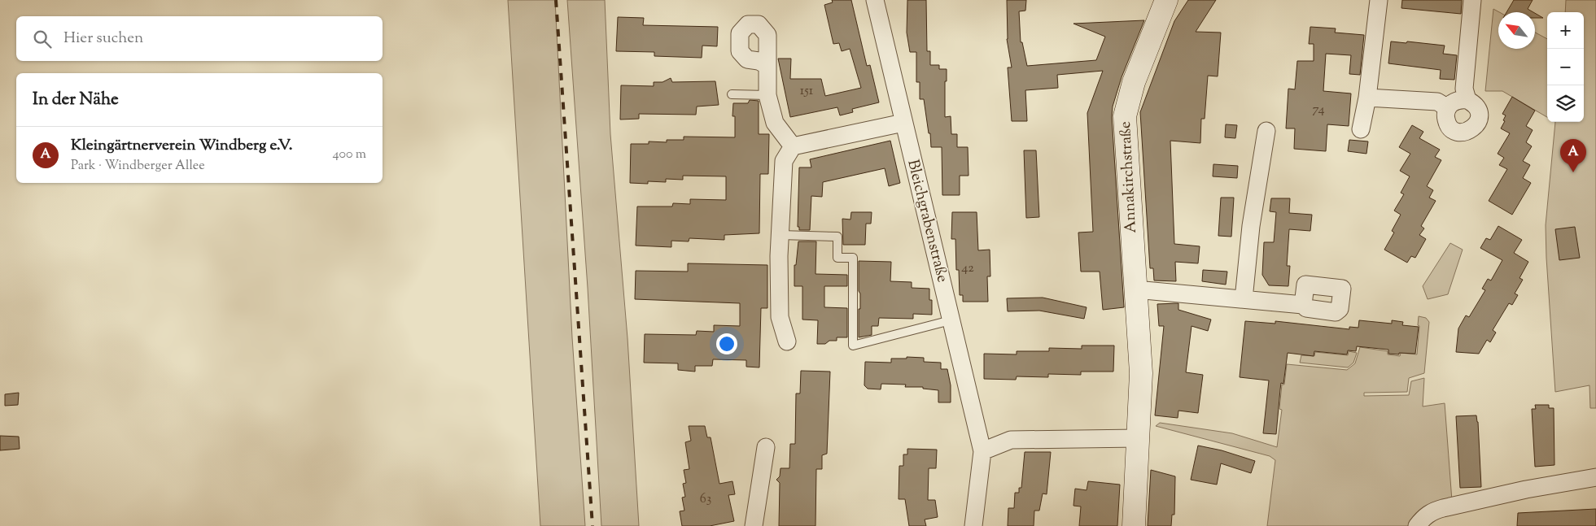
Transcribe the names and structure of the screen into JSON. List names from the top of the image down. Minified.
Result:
{"streets":{"street":["Annakirchstraße","Bleichgrabenstraße"]},"house_numbers":["151","74","42","63"],"north":"top left","page":{"map_buttons":["+","−"],"search":"Hier suchen","heading":"In der Nähe","list":[{"mark":"A","name":"Kleingärtnerverein Windberg e.V.","note":"Park · Windberger Allee","value":"400 m"}],"pins":"A"}}
